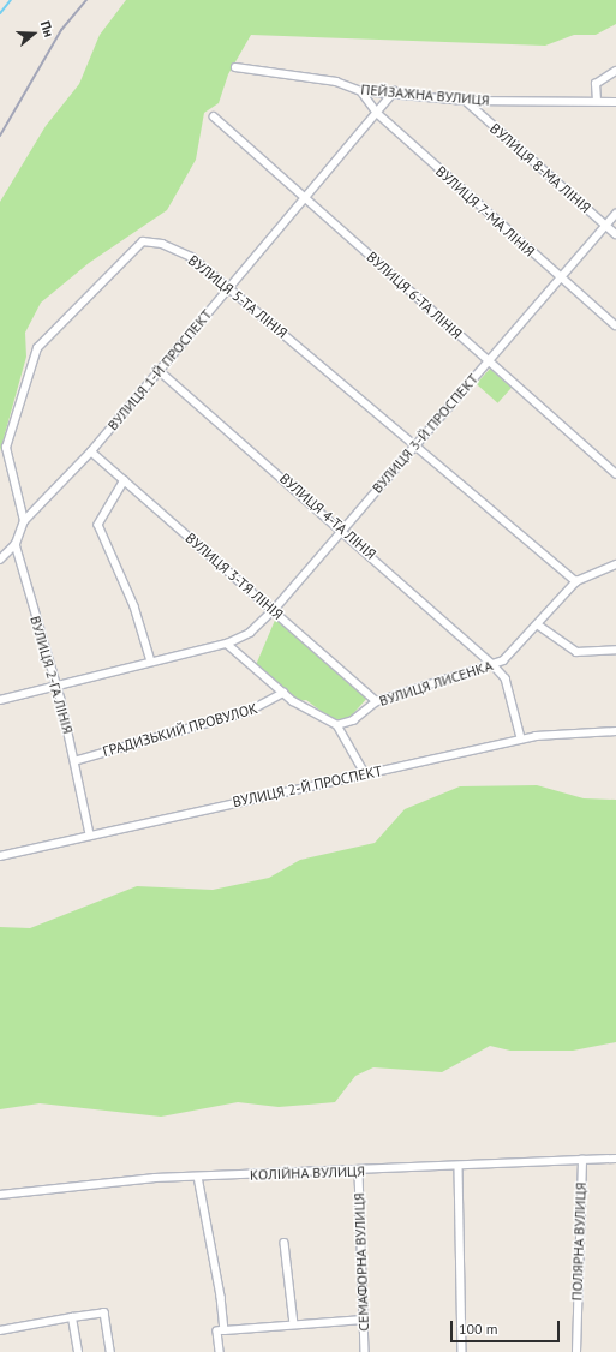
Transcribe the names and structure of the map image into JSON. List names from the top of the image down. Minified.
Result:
{"streets":{"street":["ПЕЙЗАЖНА ВУЛИЦЯ","ВУЛИЦЯ 8-МА ЛІНІЯ","ВУЛИЦЯ 7-МА ЛІНІЯ","ВУЛИЦЯ 6-ТА ЛІНІЯ","ВУЛИЦЯ 5-ТА ЛІНІЯ","ВУЛИЦЯ 1-Й ПРОСПЕКТ","ВУЛИЦЯ 3-Й ПРОСПЕКТ","ВУЛИЦЯ 4-ТА ЛІНІЯ","ВУЛИЦЯ 3-ТЯ ЛІНІЯ","ВУЛИЦЯ 2-ГА ЛІНІЯ","ВУЛИЦЯ ЛИСЕНКА","ГРАДИЗЬКИЙ ПРОВУЛОК","ВУЛИЦЯ 2-Й ПРОСПЕКТ","КОЛІЙНА ВУЛИЦЯ","ПОЛЯРНА ВУЛИЦЯ","СЕМАФОРНА ВУЛИЦЯ"]},"crossings":[["ПЕЙЗАЖНА ВУЛИЦЯ","ВУЛИЦЯ 8-МА ЛІНІЯ"],["ПЕЙЗАЖНА ВУЛИЦЯ","ВУЛИЦЯ 7-МА ЛІНІЯ"],["ПЕЙЗАЖНА ВУЛИЦЯ","ВУЛИЦЯ 1-Й ПРОСПЕКТ"],["ВУЛИЦЯ 8-МА ЛІНІЯ","ВУЛИЦЯ 3-Й ПРОСПЕКТ"],["ВУЛИЦЯ 7-МА ЛІНІЯ","ВУЛИЦЯ 1-Й ПРОСПЕКТ"],["ВУЛИЦЯ 7-МА ЛІНІЯ","ВУЛИЦЯ 3-Й ПРОСПЕКТ"],["ВУЛИЦЯ 6-ТА ЛІНІЯ","ВУЛИЦЯ 1-Й ПРОСПЕКТ"],["ВУЛИЦЯ 6-ТА ЛІНІЯ","ВУЛИЦЯ 3-Й ПРОСПЕКТ"],["ВУЛИЦЯ 5-ТА ЛІНІЯ","ВУЛИЦЯ 1-Й ПРОСПЕКТ"],["ВУЛИЦЯ 5-ТА ЛІНІЯ","ВУЛИЦЯ 3-Й ПРОСПЕКТ"],["ВУЛИЦЯ 5-ТА ЛІНІЯ","ВУЛИЦЯ ЛИСЕНКА"],["ВУЛИЦЯ 1-Й ПРОСПЕКТ","ВУЛИЦЯ 4-ТА ЛІНІЯ"],["ВУЛИЦЯ 1-Й ПРОСПЕКТ","ВУЛИЦЯ 3-ТЯ ЛІНІЯ"],["ВУЛИЦЯ 1-Й ПРОСПЕКТ","ВУЛИЦЯ 2-ГА ЛІНІЯ"],["ВУЛИЦЯ 3-Й ПРОСПЕКТ","ВУЛИЦЯ 4-ТА ЛІНІЯ"],["ВУЛИЦЯ 3-Й ПРОСПЕКТ","ВУЛИЦЯ 3-ТЯ ЛІНІЯ"],["ВУЛИЦЯ 4-ТА ЛІНІЯ","ВУЛИЦЯ ЛИСЕНКА"],["ВУЛИЦЯ 4-ТА ЛІНІЯ","ВУЛИЦЯ 2-Й ПРОСПЕКТ"],["ВУЛИЦЯ 3-ТЯ ЛІНІЯ","ВУЛИЦЯ ЛИСЕНКА"],["ВУЛИЦЯ 2-ГА ЛІНІЯ","ГРАДИЗЬКИЙ ПРОВУЛОК"],["ВУЛИЦЯ 2-ГА ЛІНІЯ","ВУЛИЦЯ 2-Й ПРОСПЕКТ"],["КОЛІЙНА ВУЛИЦЯ","ПОЛЯРНА ВУЛИЦЯ"],["КОЛІЙНА ВУЛИЦЯ","СЕМАФОРНА ВУЛИЦЯ"]],"scale_bar":"100 m","north":"right"}
